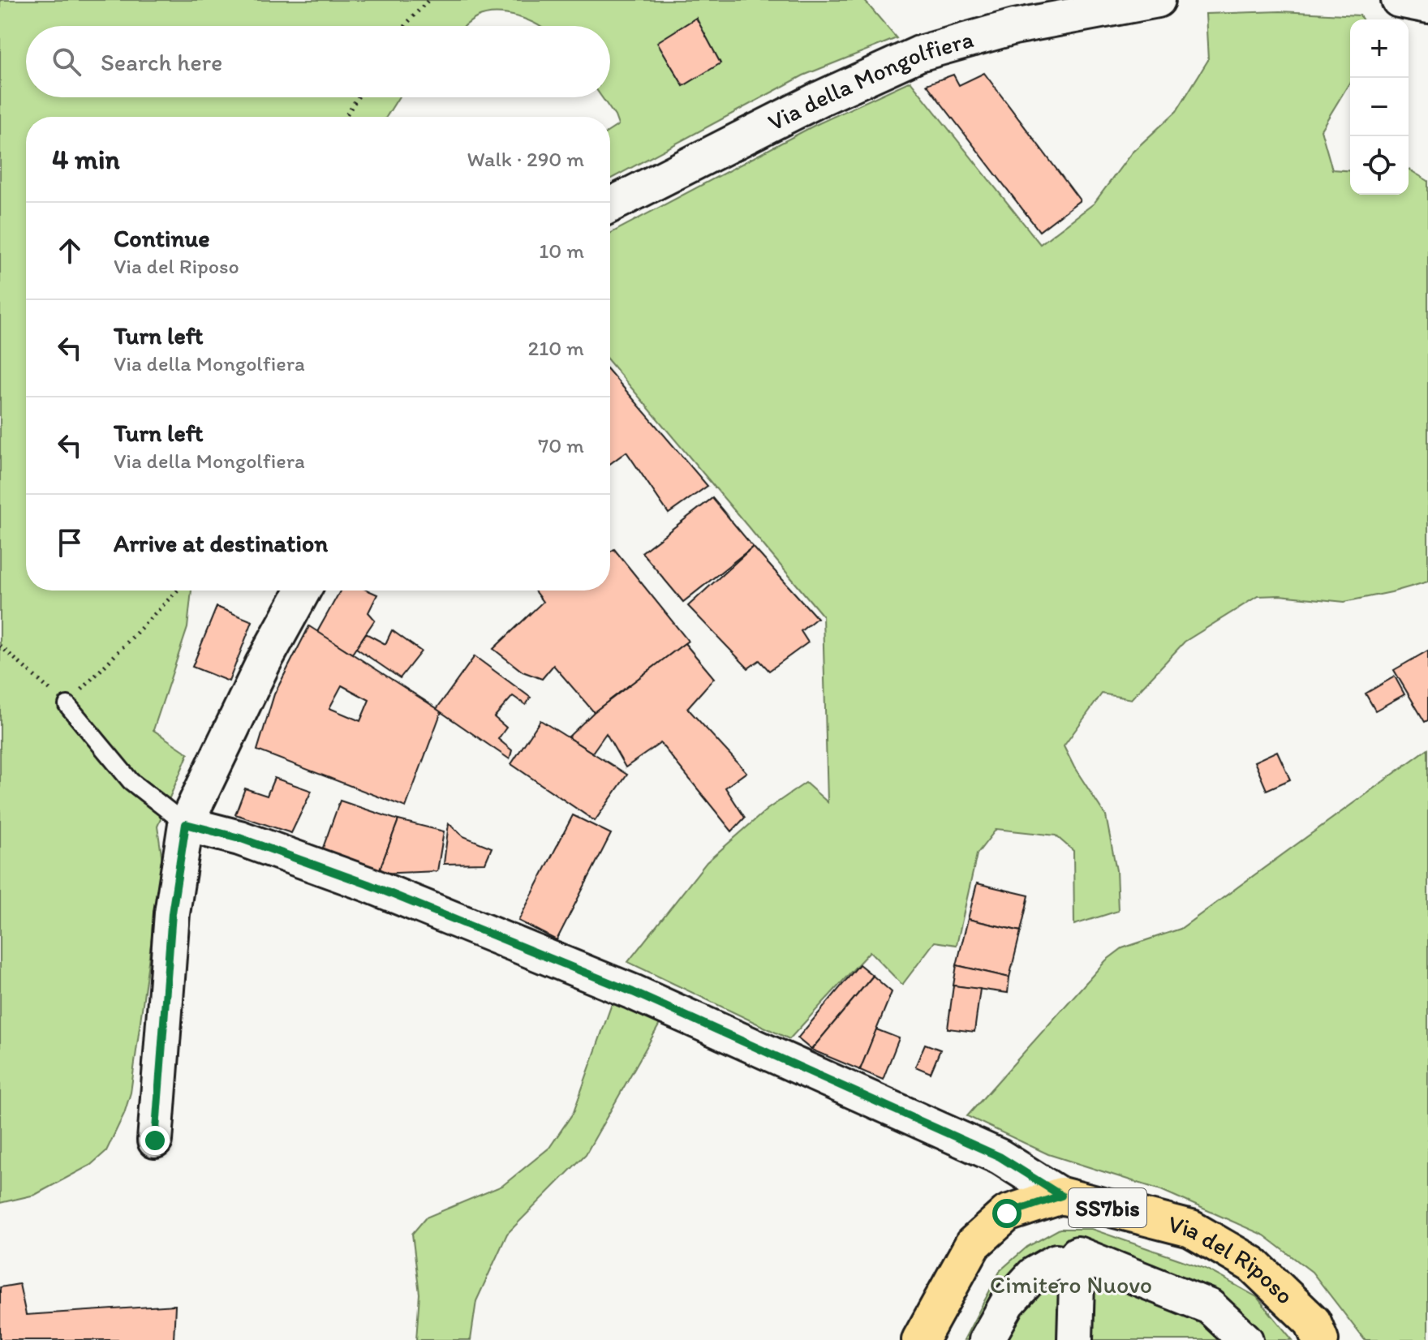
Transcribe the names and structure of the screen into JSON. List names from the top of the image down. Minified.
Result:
{"streets":{"main road":["SS7bis","Via del Riposo"],"street":["Via della Mongolfiera"]},"crossings":[["SS7bis","Via del Riposo"]],"parks":["Cimitero Nuovo"],"page":{"map_buttons":["+","−"],"search":"Search here","heading":["4 min","Walk · 290 m"],"list":[["Continue","Via del Riposo","10 m"],["Turn left","Via della Mongolfiera","210 m"],["Turn left","Via della Mongolfiera","70 m"],"Arrive at destination"]}}
